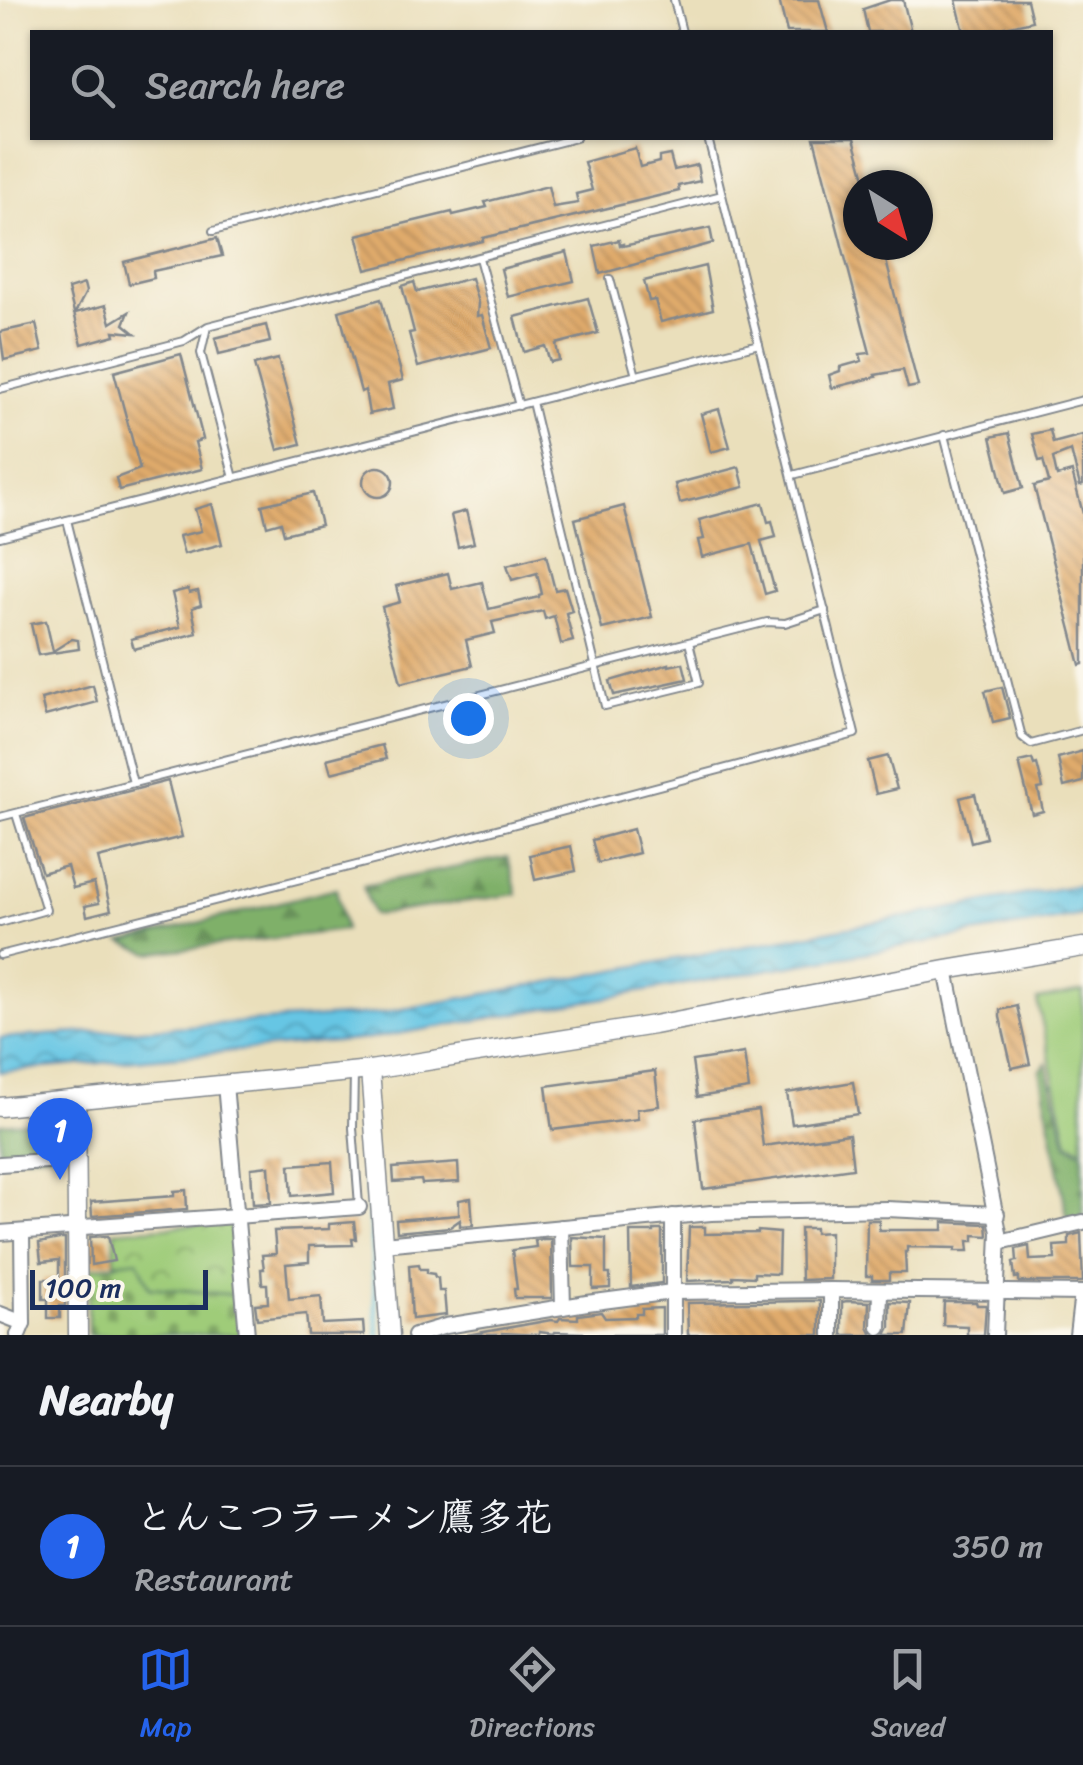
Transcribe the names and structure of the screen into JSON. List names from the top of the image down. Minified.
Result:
{"scale_bar":"100 m","north":"bottom right","page":{"search":"Search here","pins":"1","scale":"100 m","heading":"Nearby","list":[{"mark":"1","name":"とんこつラーメン鷹多花","note":"Restaurant","value":"350 m"}],"nav":["Map","Directions","Saved"]}}
